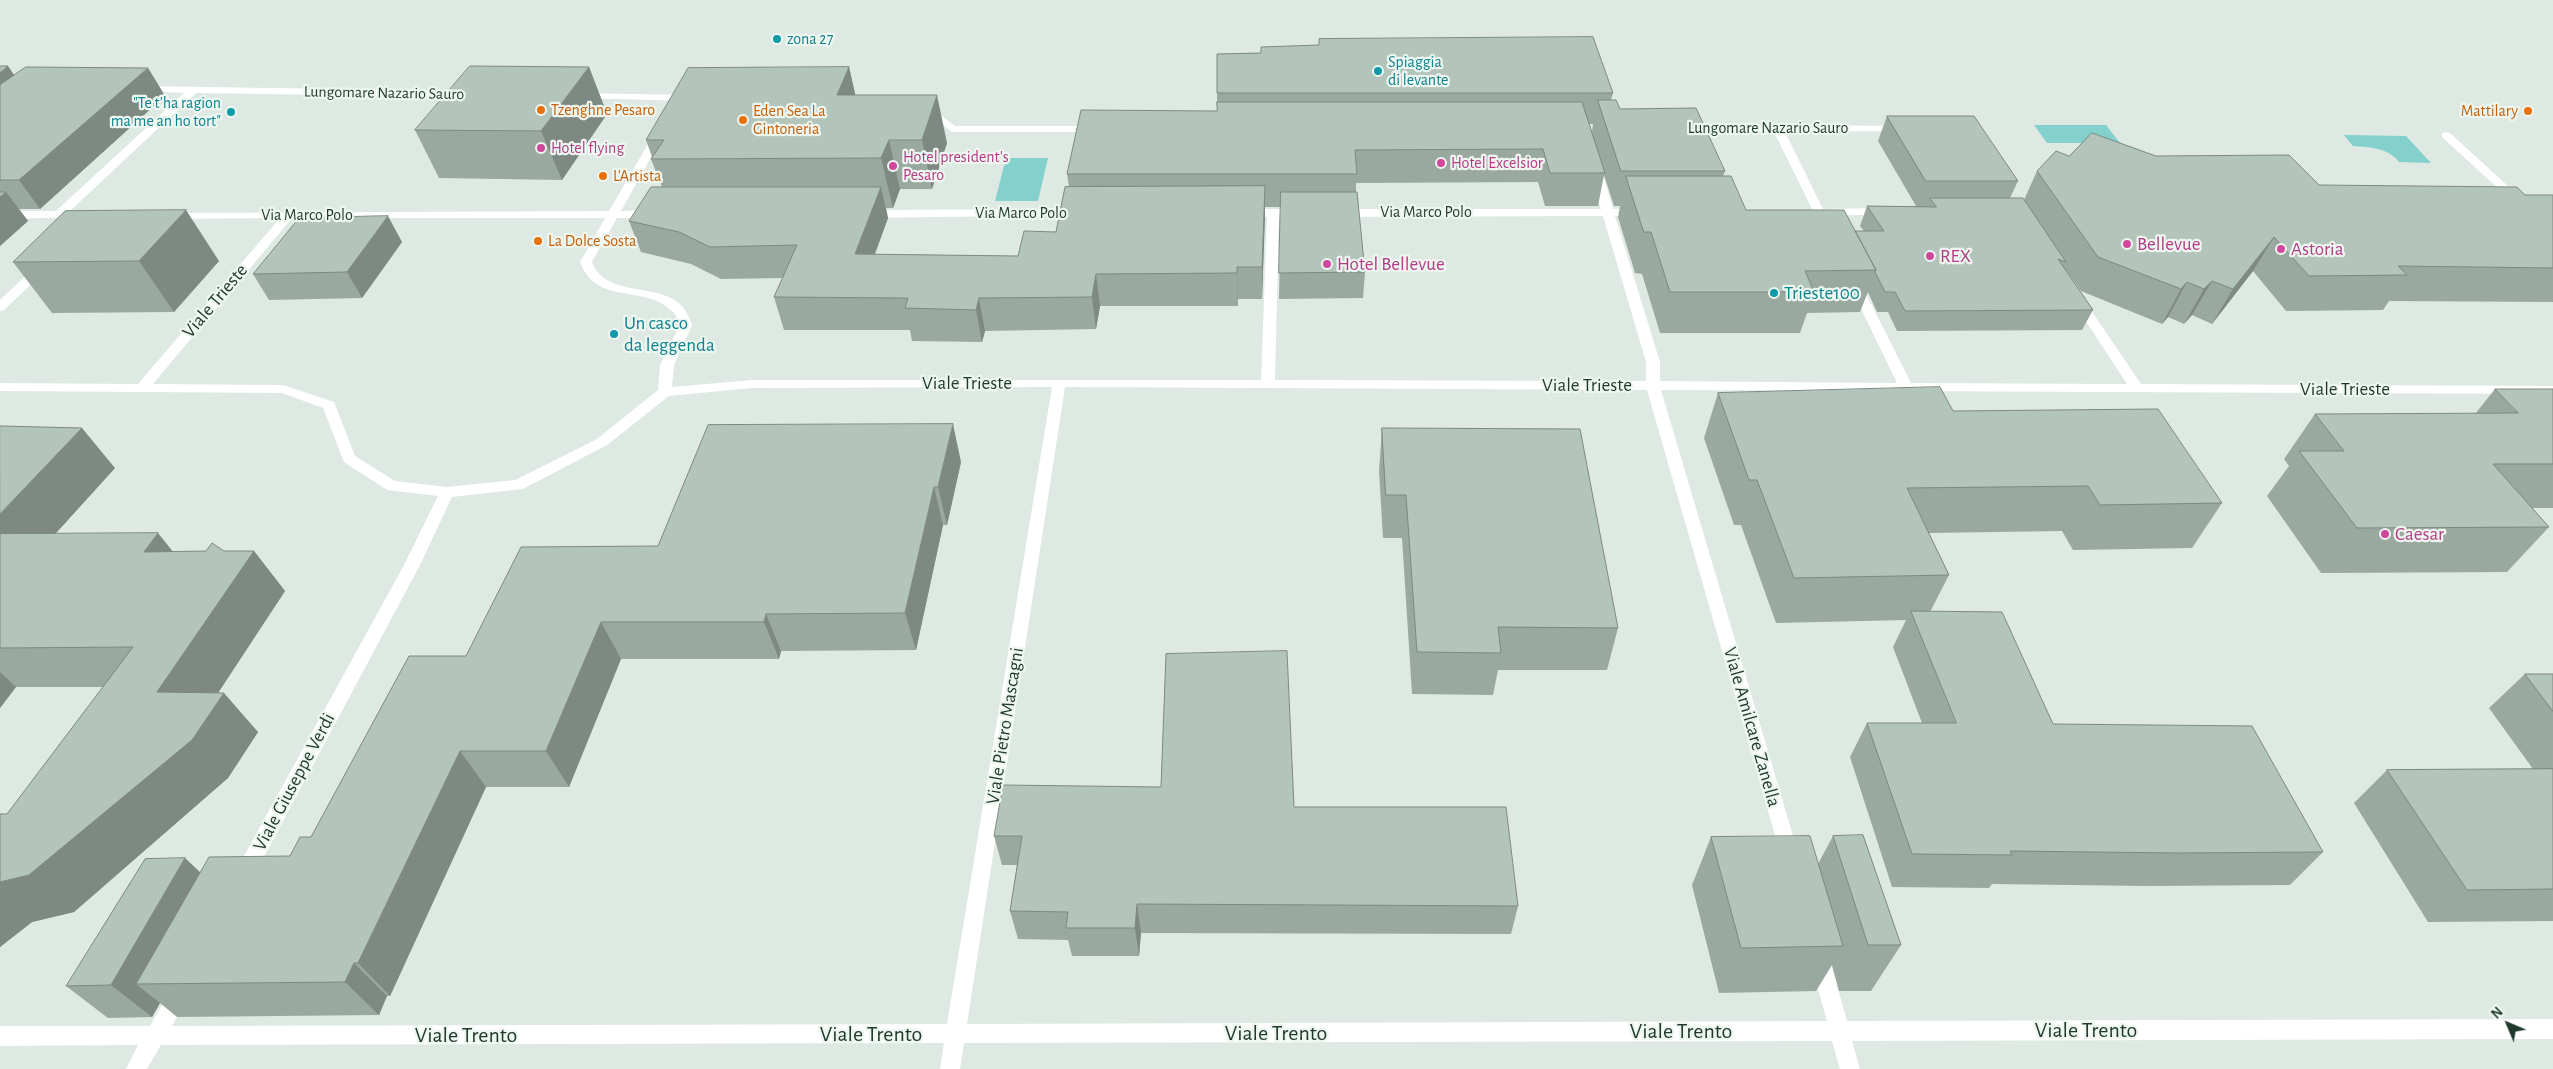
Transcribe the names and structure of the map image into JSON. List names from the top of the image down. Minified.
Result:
{"streets":{"street":["Lungomare Nazario Sauro","Via Marco Polo","Viale Trieste","Viale Pietro Mascagni","Viale Amilcare Zanella","Viale Giuseppe Verdi","Viale Trento"]},"crossings":[["Via Marco Polo","Viale Trieste"],["Via Marco Polo","Viale Amilcare Zanella"],["Viale Trieste","Viale Pietro Mascagni"],["Viale Trieste","Viale Amilcare Zanella"],["Viale Pietro Mascagni","Viale Trento"]],"places":["zona 27","Spiaggia di levante","Tzenghne Pesaro","Mattilary","\"Te t'ha ragion ma me an ho tort\"","Eden Sea La Gintoneria","Hotel flying","Hotel Excelsior","Hotel president's Pesaro","L'Artista","La Dolce Sosta","Bellevue","Astoria","REX","Hotel Bellevue","Trieste100","Un casco da leggenda","Caesar"],"north":"top left"}
